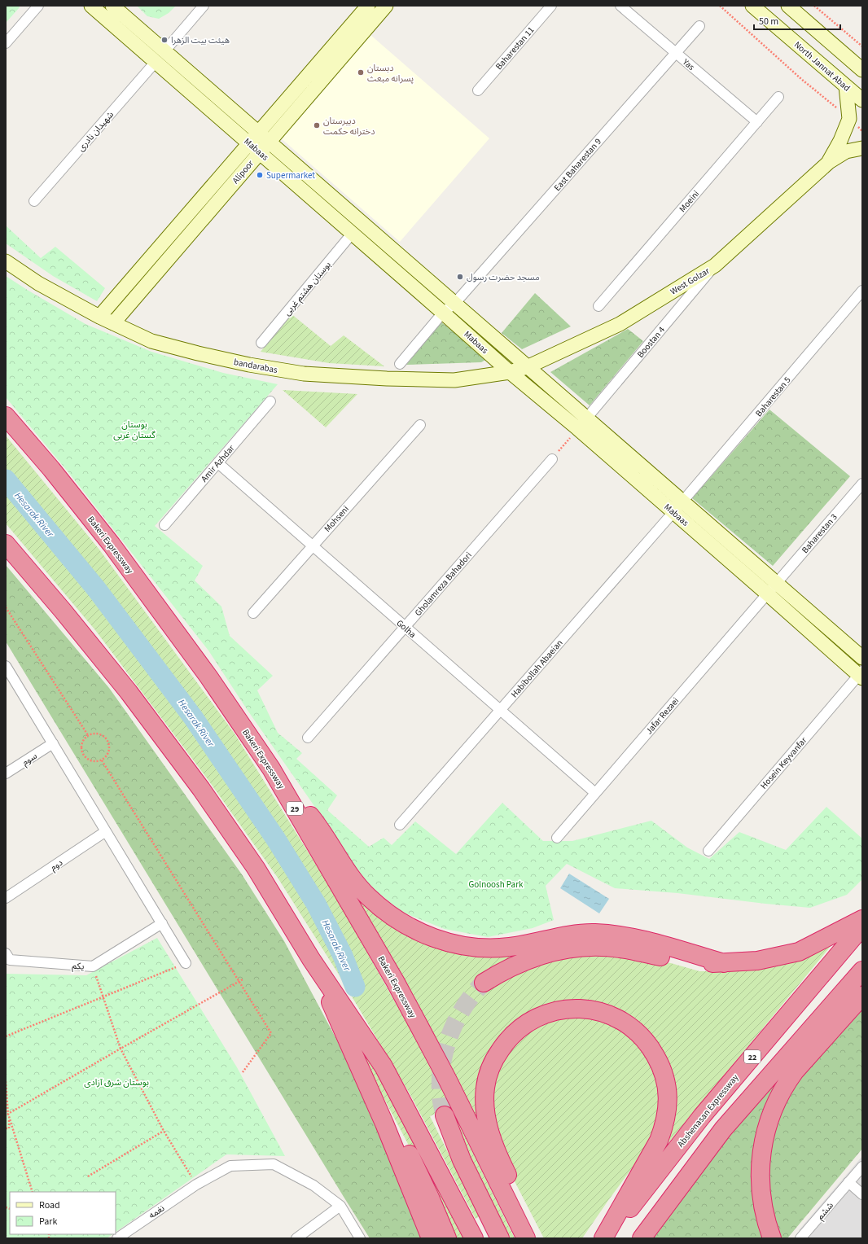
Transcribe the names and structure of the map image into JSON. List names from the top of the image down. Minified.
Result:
{"streets":{"highway":["Bakeri Expressway","29","22","Abshenasan Expressway"],"street":["Baharestan 11","Yas","North Jannat Abad","شهیدان نادری","Mabaas","East Baharestan 9","Alipoor","Moeini","West Golzar","بوستان هشتم غربی","Boostan 4","bandarabas","Baharestan 5","Amir Azhdar","Mohseni","Baharestan 3","Gholamreza Bahadori","Golha","Habibollah Abaeian","Jafar Rezaei","سوم","Hosein Keyvanfar","دوم","یکم","ششم","نغمه"]},"crossings":[["Yas","East Baharestan 9"],["Yas","Moeini"],["North Jannat Abad","West Golzar"],["شهیدان نادری","Mabaas"],["Mabaas","East Baharestan 9"],["Mabaas","Alipoor"],["Mabaas","West Golzar"],["Mabaas","بوستان هشتم غربی"],["Mabaas","Boostan 4"],["Mabaas","bandarabas"],["Mabaas","Baharestan 5"],["Mabaas","Baharestan 3"],["Mabaas","Habibollah Abaeian"],["Mabaas","Jafar Rezaei"],["Mabaas","Hosein Keyvanfar"],["Alipoor","bandarabas"],["West Golzar","Boostan 4"],["West Golzar","bandarabas"],["Baharestan 5","Habibollah Abaeian"],["Amir Azhdar","Golha"],["Mohseni","Golha"],["Baharestan 3","Jafar Rezaei"],["Gholamreza Bahadori","Golha"],["Golha","Habibollah Abaeian"],["Golha","Jafar Rezaei"]],"water":["Hesarak River"],"parks":["بوستان گستان غربی","Golnoosh Park","بوستان شرق آزادی"],"places":["هیئت بیت الزهرا","دبستان پسرانه مبعث","دبیرستان دخترانه حکمت","Supermarket","مسجد حضرت رسول"],"legend":["Road","Park"],"scale_bar":"50 m"}
